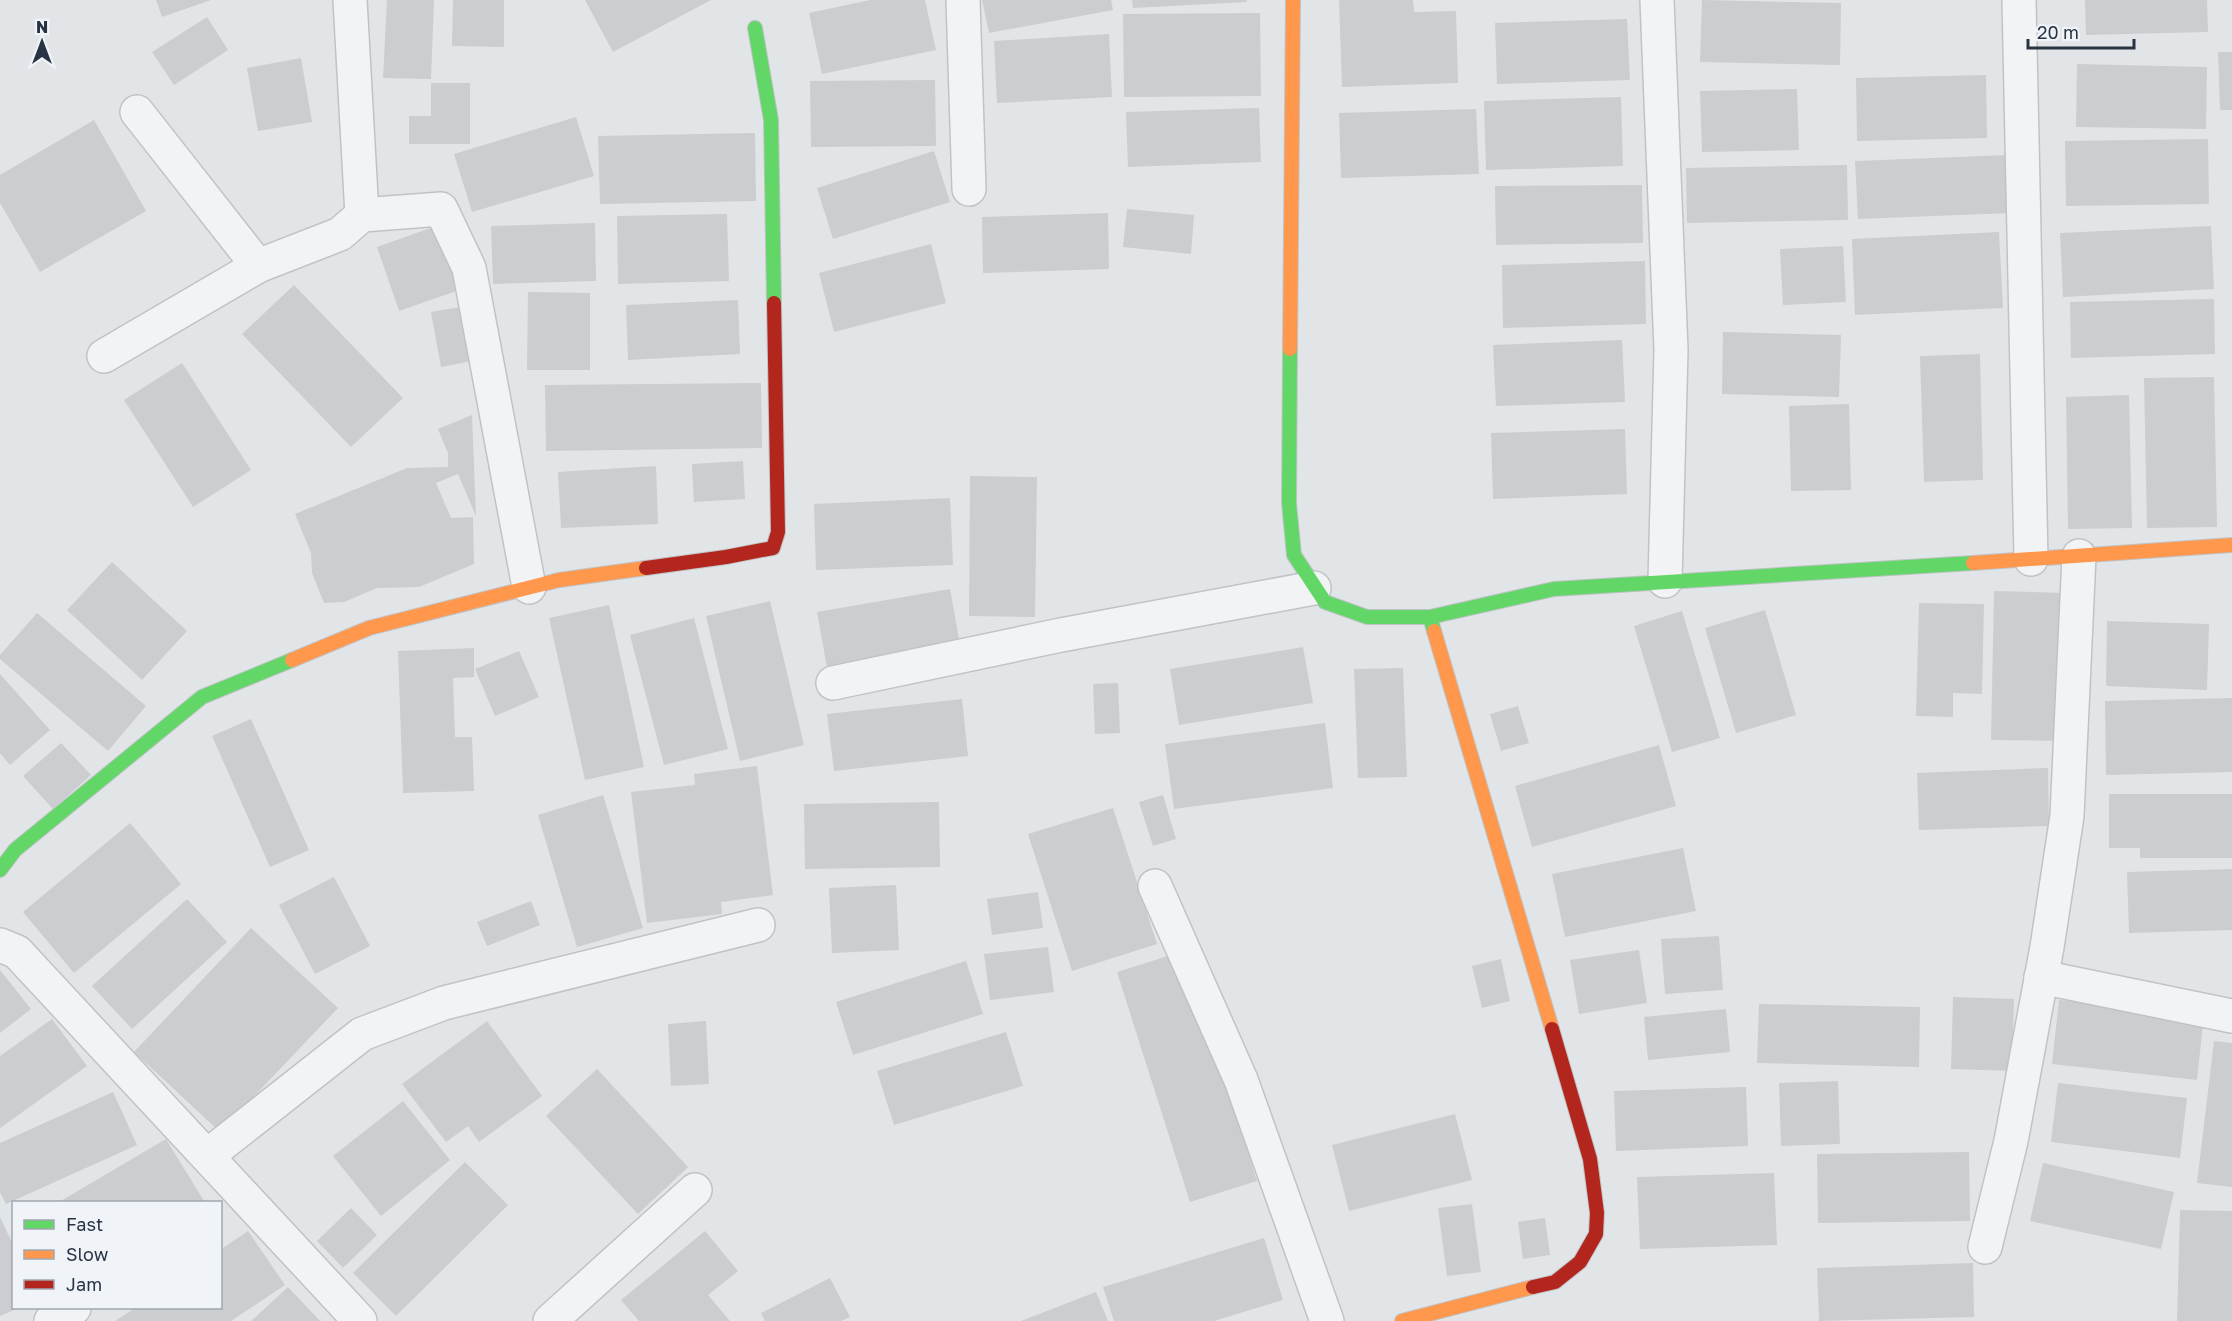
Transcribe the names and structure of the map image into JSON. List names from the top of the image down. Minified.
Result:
{"legend":["Fast","Slow","Jam"],"scale_bar":"20 m","north":"top"}
